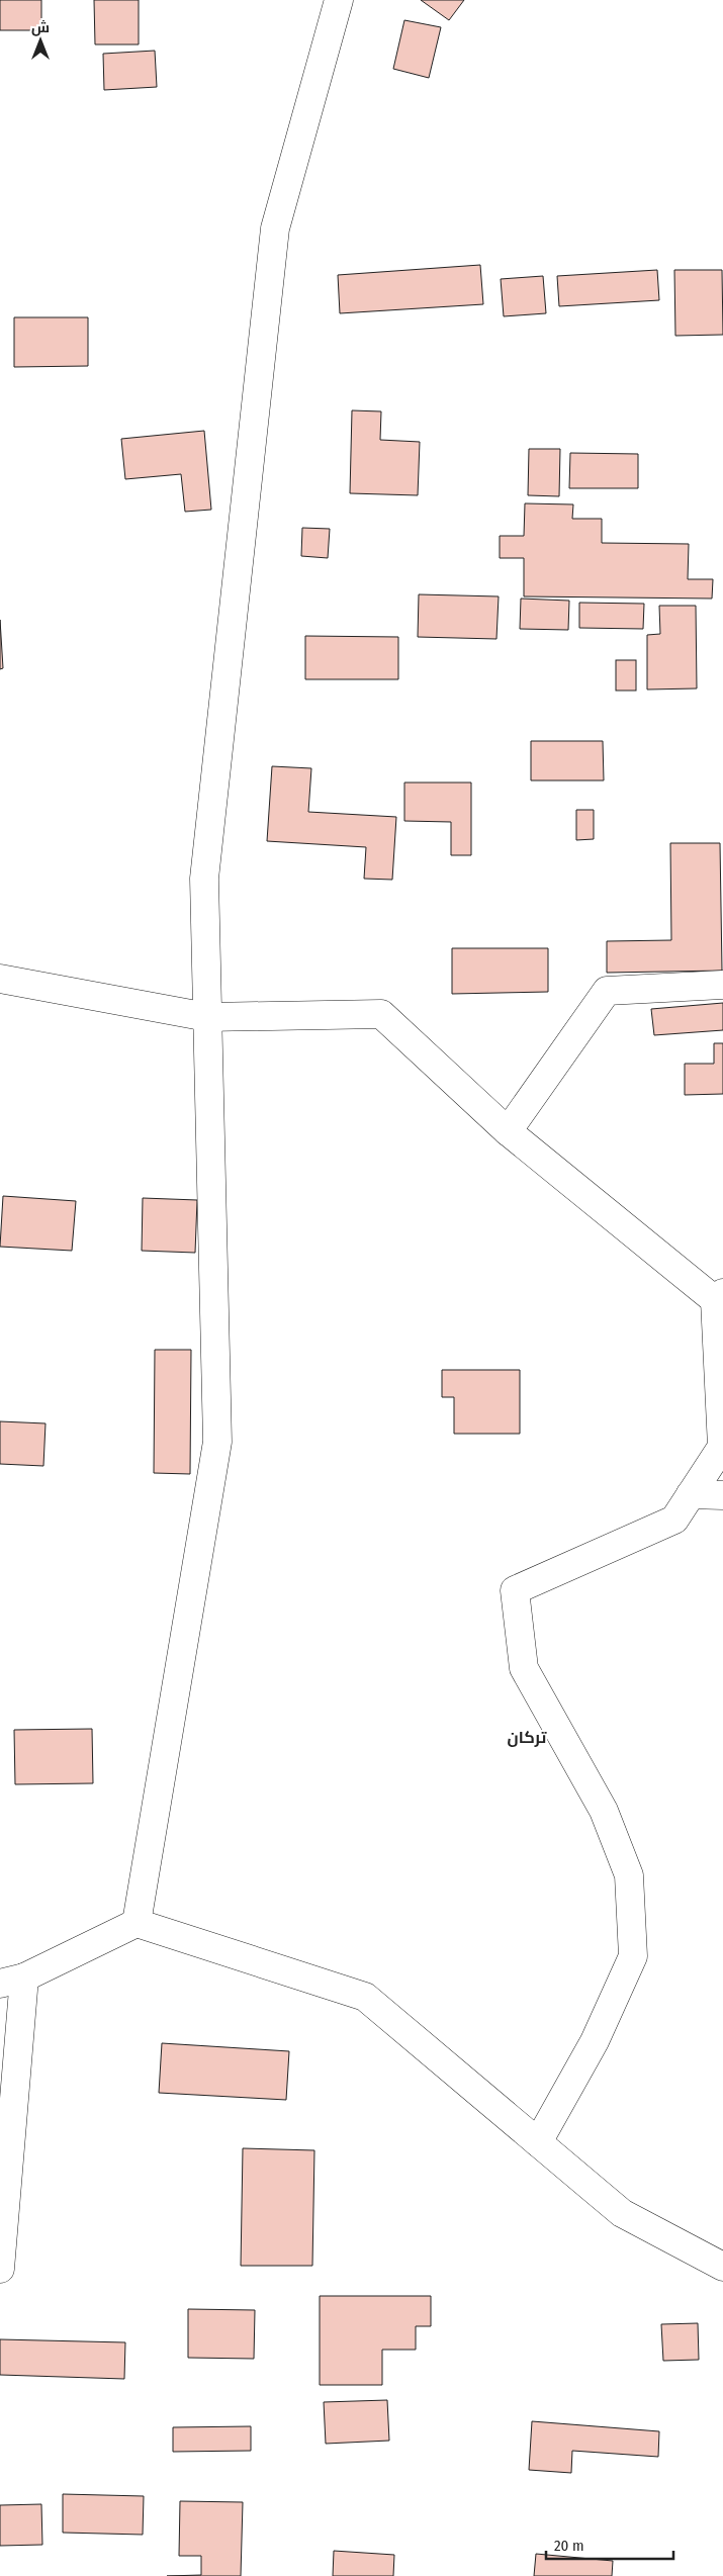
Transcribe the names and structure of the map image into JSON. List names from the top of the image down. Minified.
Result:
{"districts":["تركان"],"scale_bar":"20 m","north":"top"}
